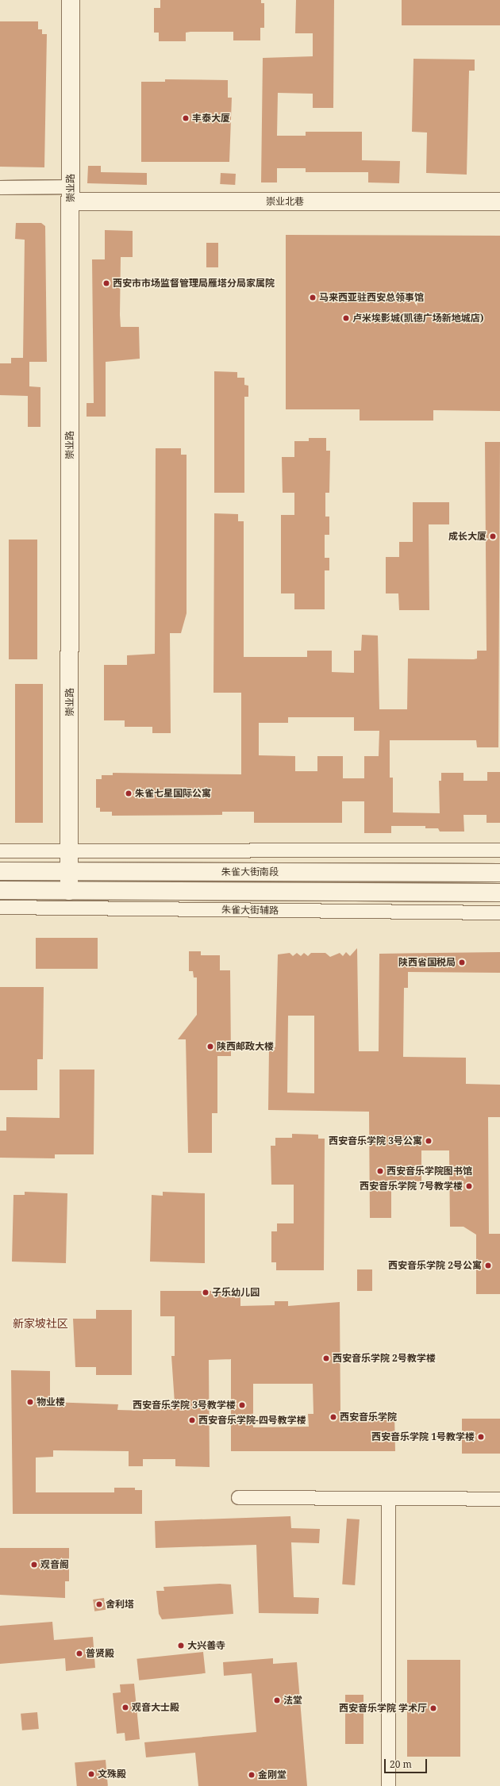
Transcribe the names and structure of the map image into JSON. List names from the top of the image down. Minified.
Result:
{"streets":{"street":["崇业路","崇业北巷","朱雀大街南段","朱雀大街辅路"]},"crossings":[["崇业路","崇业北巷"],["崇业路","朱雀大街南段"]],"districts":["新家坡社区"],"places":["丰泰大厦","西安市市场监督管理局雁塔分局家属院","马来西亚驻西安总领事馆","卢米埃影城(凯德广场新地城店)","成长大厦","朱雀七星国际公寓","陕西省国税局","陕西邮政大楼","西安音乐学院 3号公寓","西安音乐学院图书馆","西安音乐学院 7号教学楼","西安音乐学院 2号公寓","子乐幼儿园","西安音乐学院 2号教学楼","物业楼","西安音乐学院 3号教学楼","西安音乐学院","西安音乐学院-四号教学楼","西安音乐学院 1号教学楼","观音阁","舍利塔","大兴善寺","普贤殿","法堂","观音大士殿","西安音乐学院 学术厅","文殊殿","金刚堂"],"scale_bar":"20 m"}
